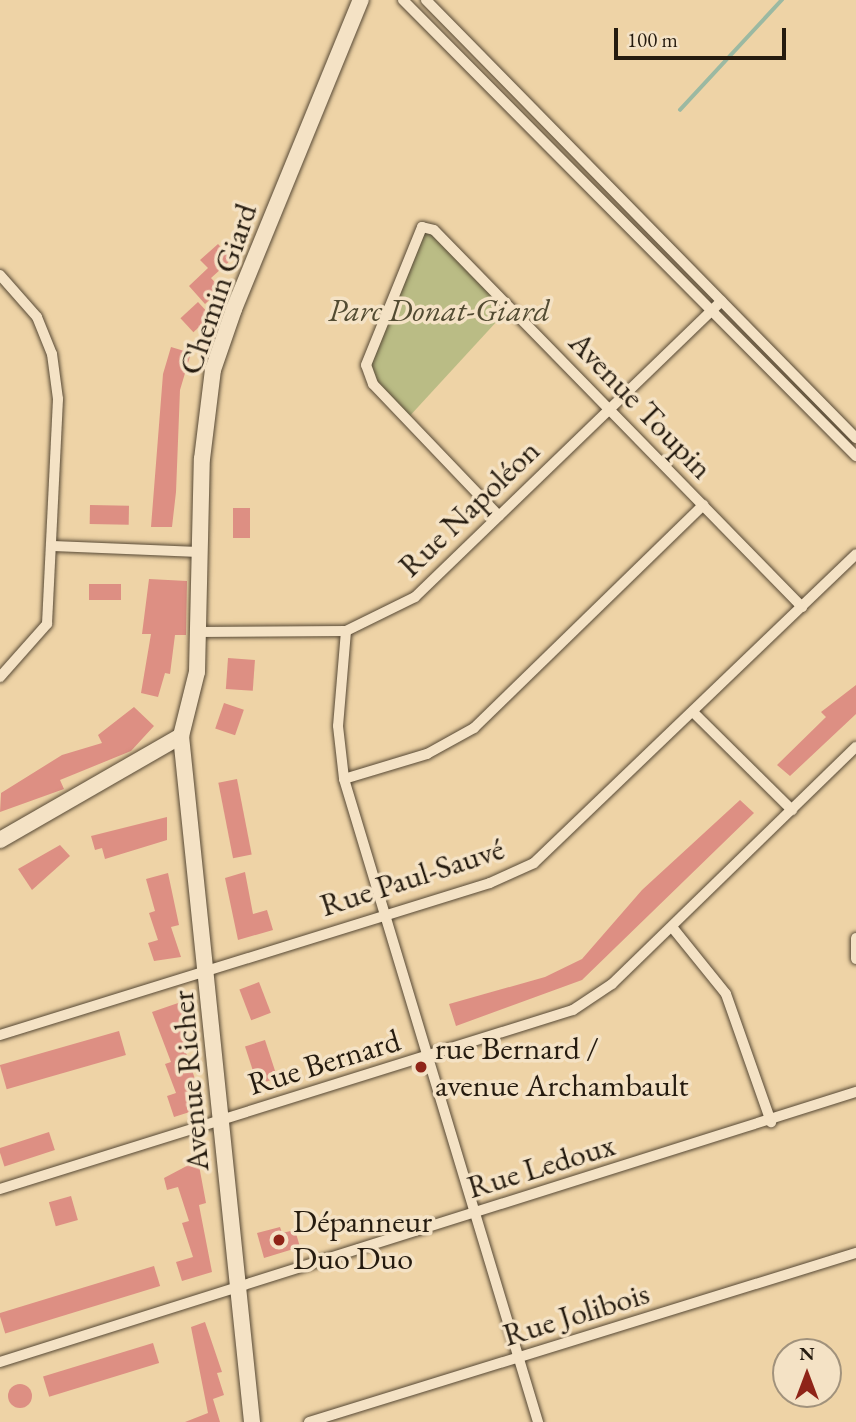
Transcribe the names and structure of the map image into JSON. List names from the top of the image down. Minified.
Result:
{"streets":{"street":["Chemin Giard","Avenue Toupin","Rue Napoléon","Rue Paul-Sauvé","Rue Bernard","Avenue Richer","Rue Ledoux","Rue Jolibois"]},"crossings":[["Chemin Giard","Rue Napoléon"],["Chemin Giard","Avenue Richer"],["Avenue Toupin","Rue Napoléon"],["Avenue Toupin","Rue Paul-Sauvé"],["Rue Paul-Sauvé","Avenue Richer"],["Rue Bernard","Avenue Richer"],["Avenue Richer","Rue Ledoux"]],"parks":["Parc Donat-Giard"],"places":["rue Bernard / avenue Archambault","Dépanneur Duo Duo"],"scale_bar":"100 m","north":"top"}
